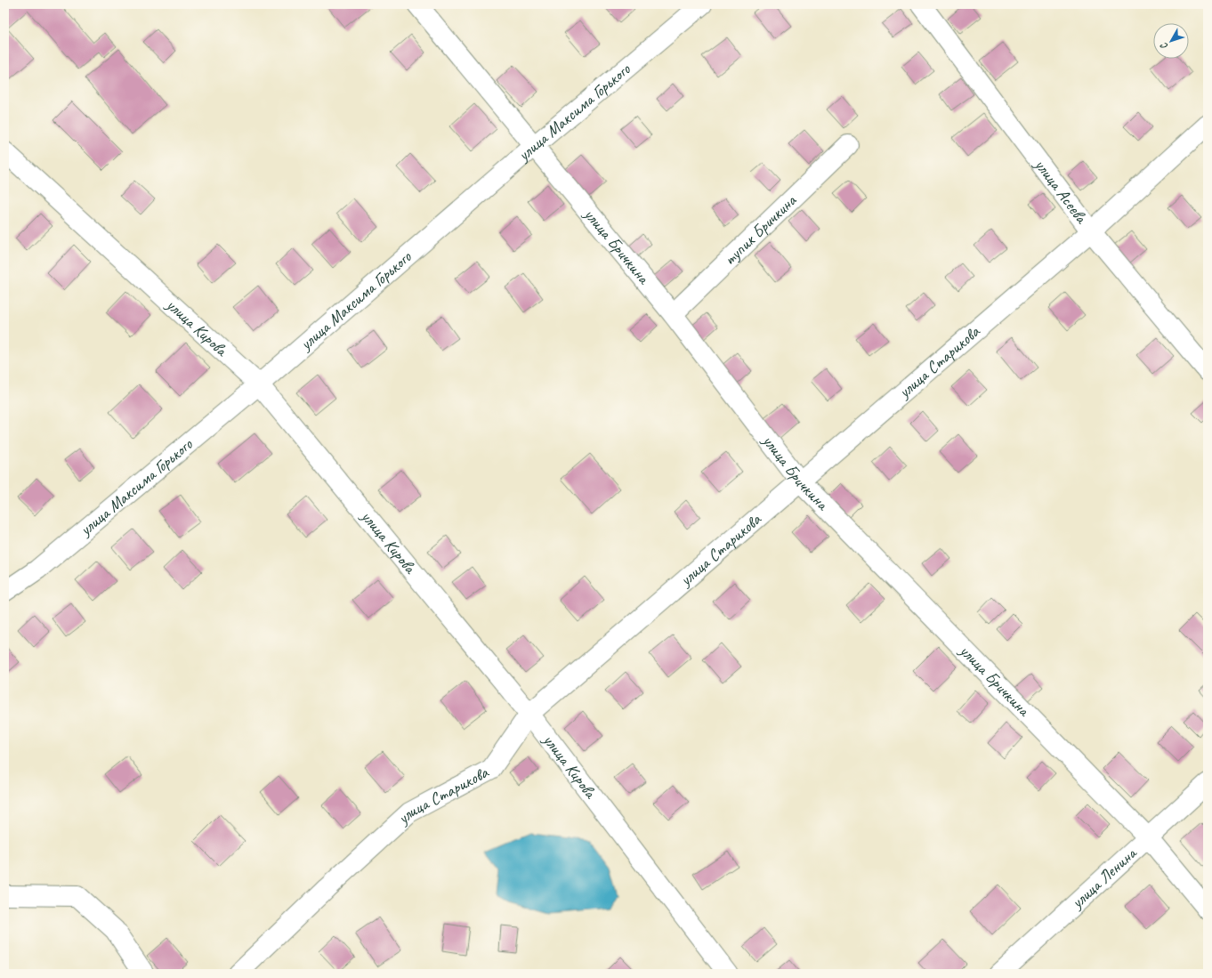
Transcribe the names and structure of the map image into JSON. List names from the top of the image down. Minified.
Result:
{"streets":{"street":["улица Максима Горького","улица Асеева","тупик Бричкина","улица Бричкина","улица Кирова","улица Старикова","улица Ленина"]},"crossings":[["улица Максима Горького","улица Бричкина"],["улица Максима Горького","улица Кирова"],["улица Асеева","улица Старикова"],["тупик Бричкина","улица Бричкина"],["улица Бричкина","улица Старикова"],["улица Бричкина","улица Ленина"],["улица Кирова","улица Старикова"]],"north":"bottom left"}
